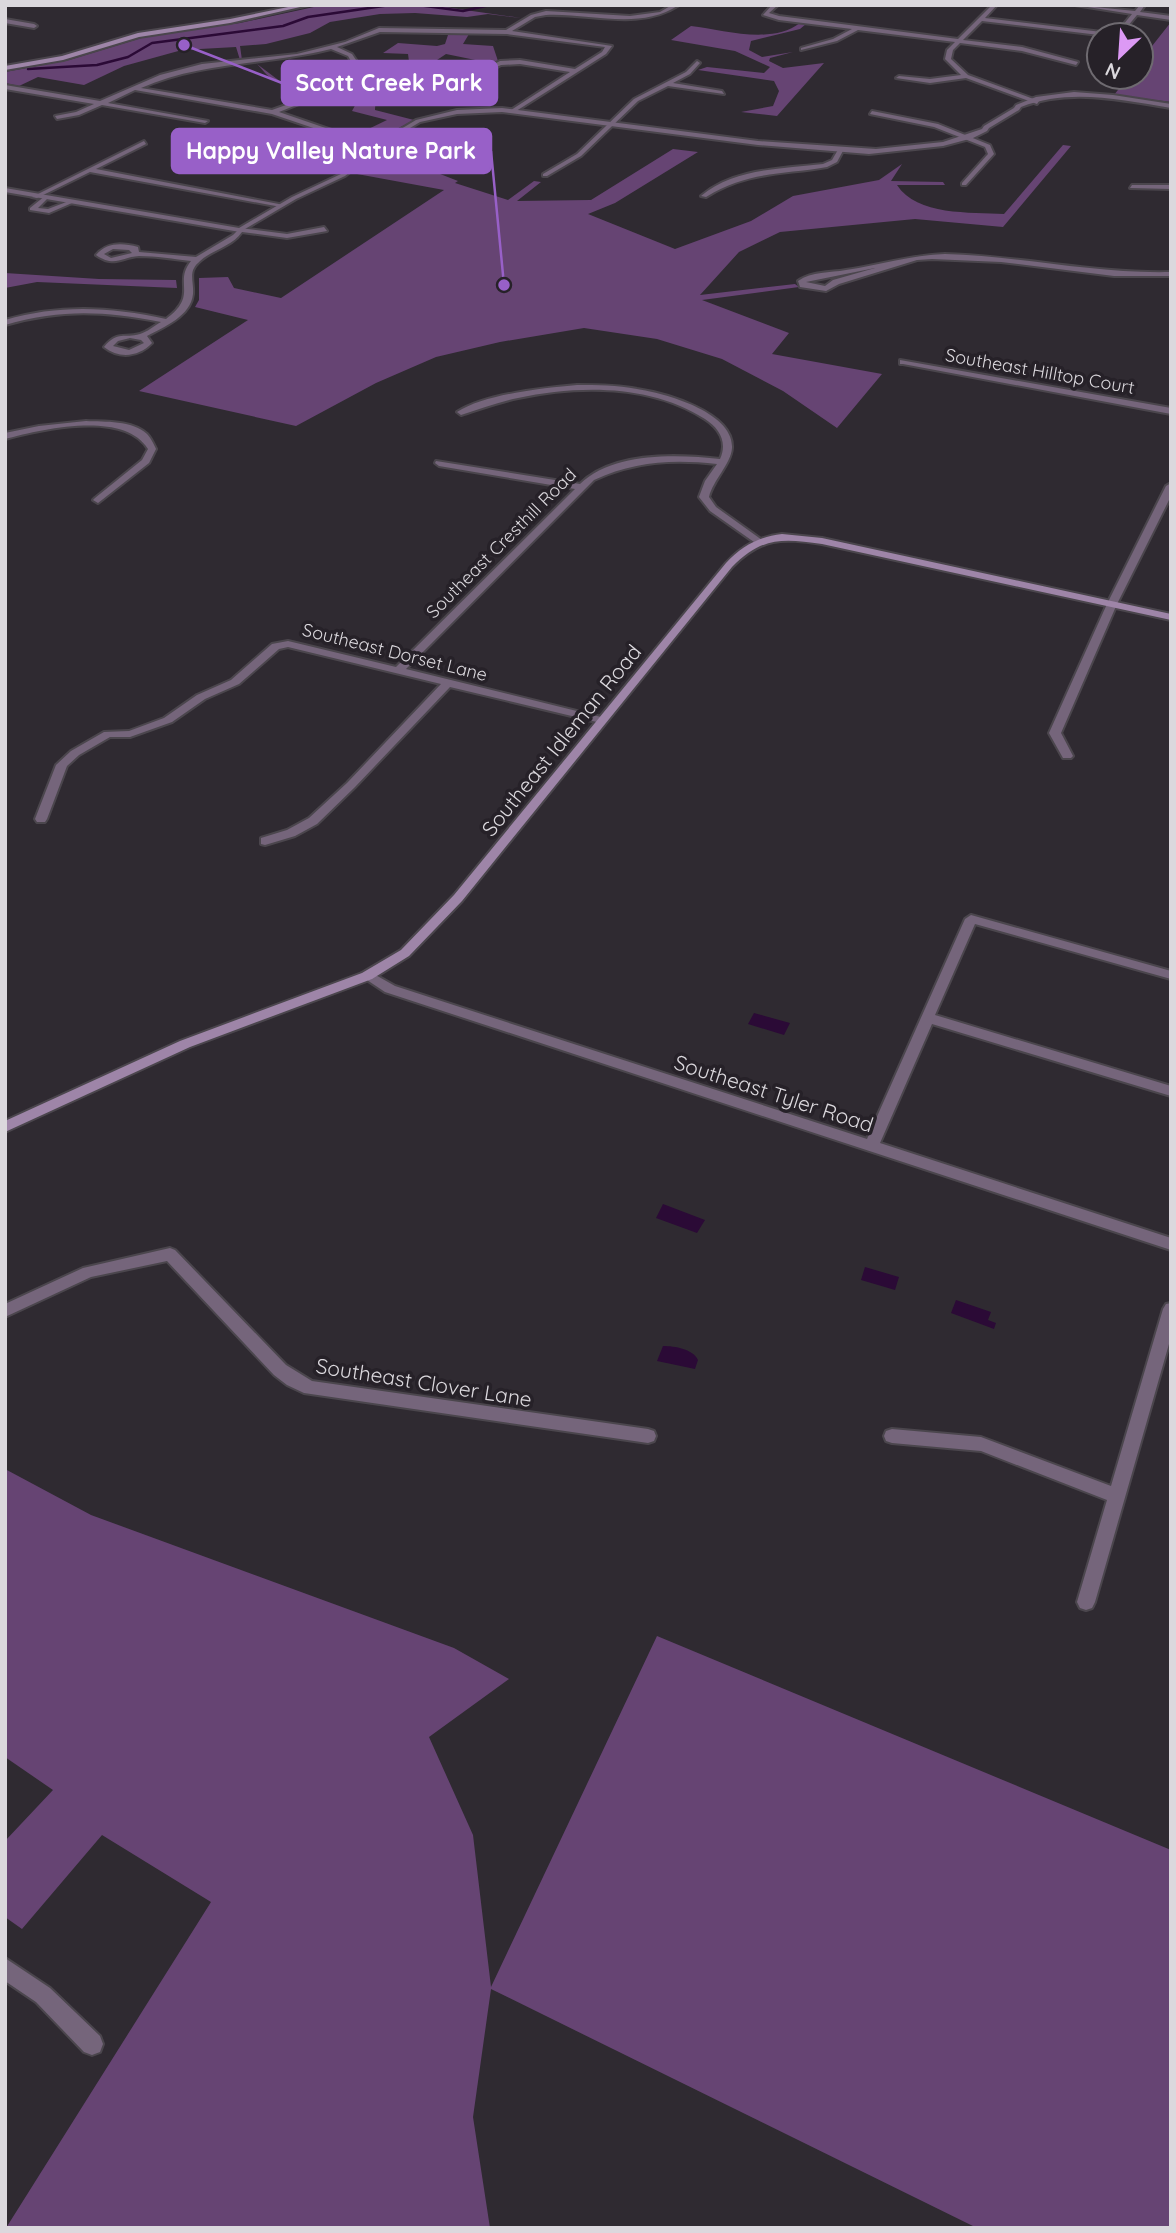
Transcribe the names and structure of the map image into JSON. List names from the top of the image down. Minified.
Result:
{"streets":{"main road":["Southeast Idleman Road"],"street":["Southeast Hilltop Court","Southeast Cresthill Road","Southeast Dorset Lane","Southeast Tyler Road","Southeast Clover Lane"]},"crossings":[["Southeast Cresthill Road","Southeast Dorset Lane"],["Southeast Dorset Lane","Southeast Idleman Road"],["Southeast Idleman Road","Southeast Tyler Road"]],"places":["Scott Creek Park","Happy Valley Nature Park"],"north":"bottom left"}
